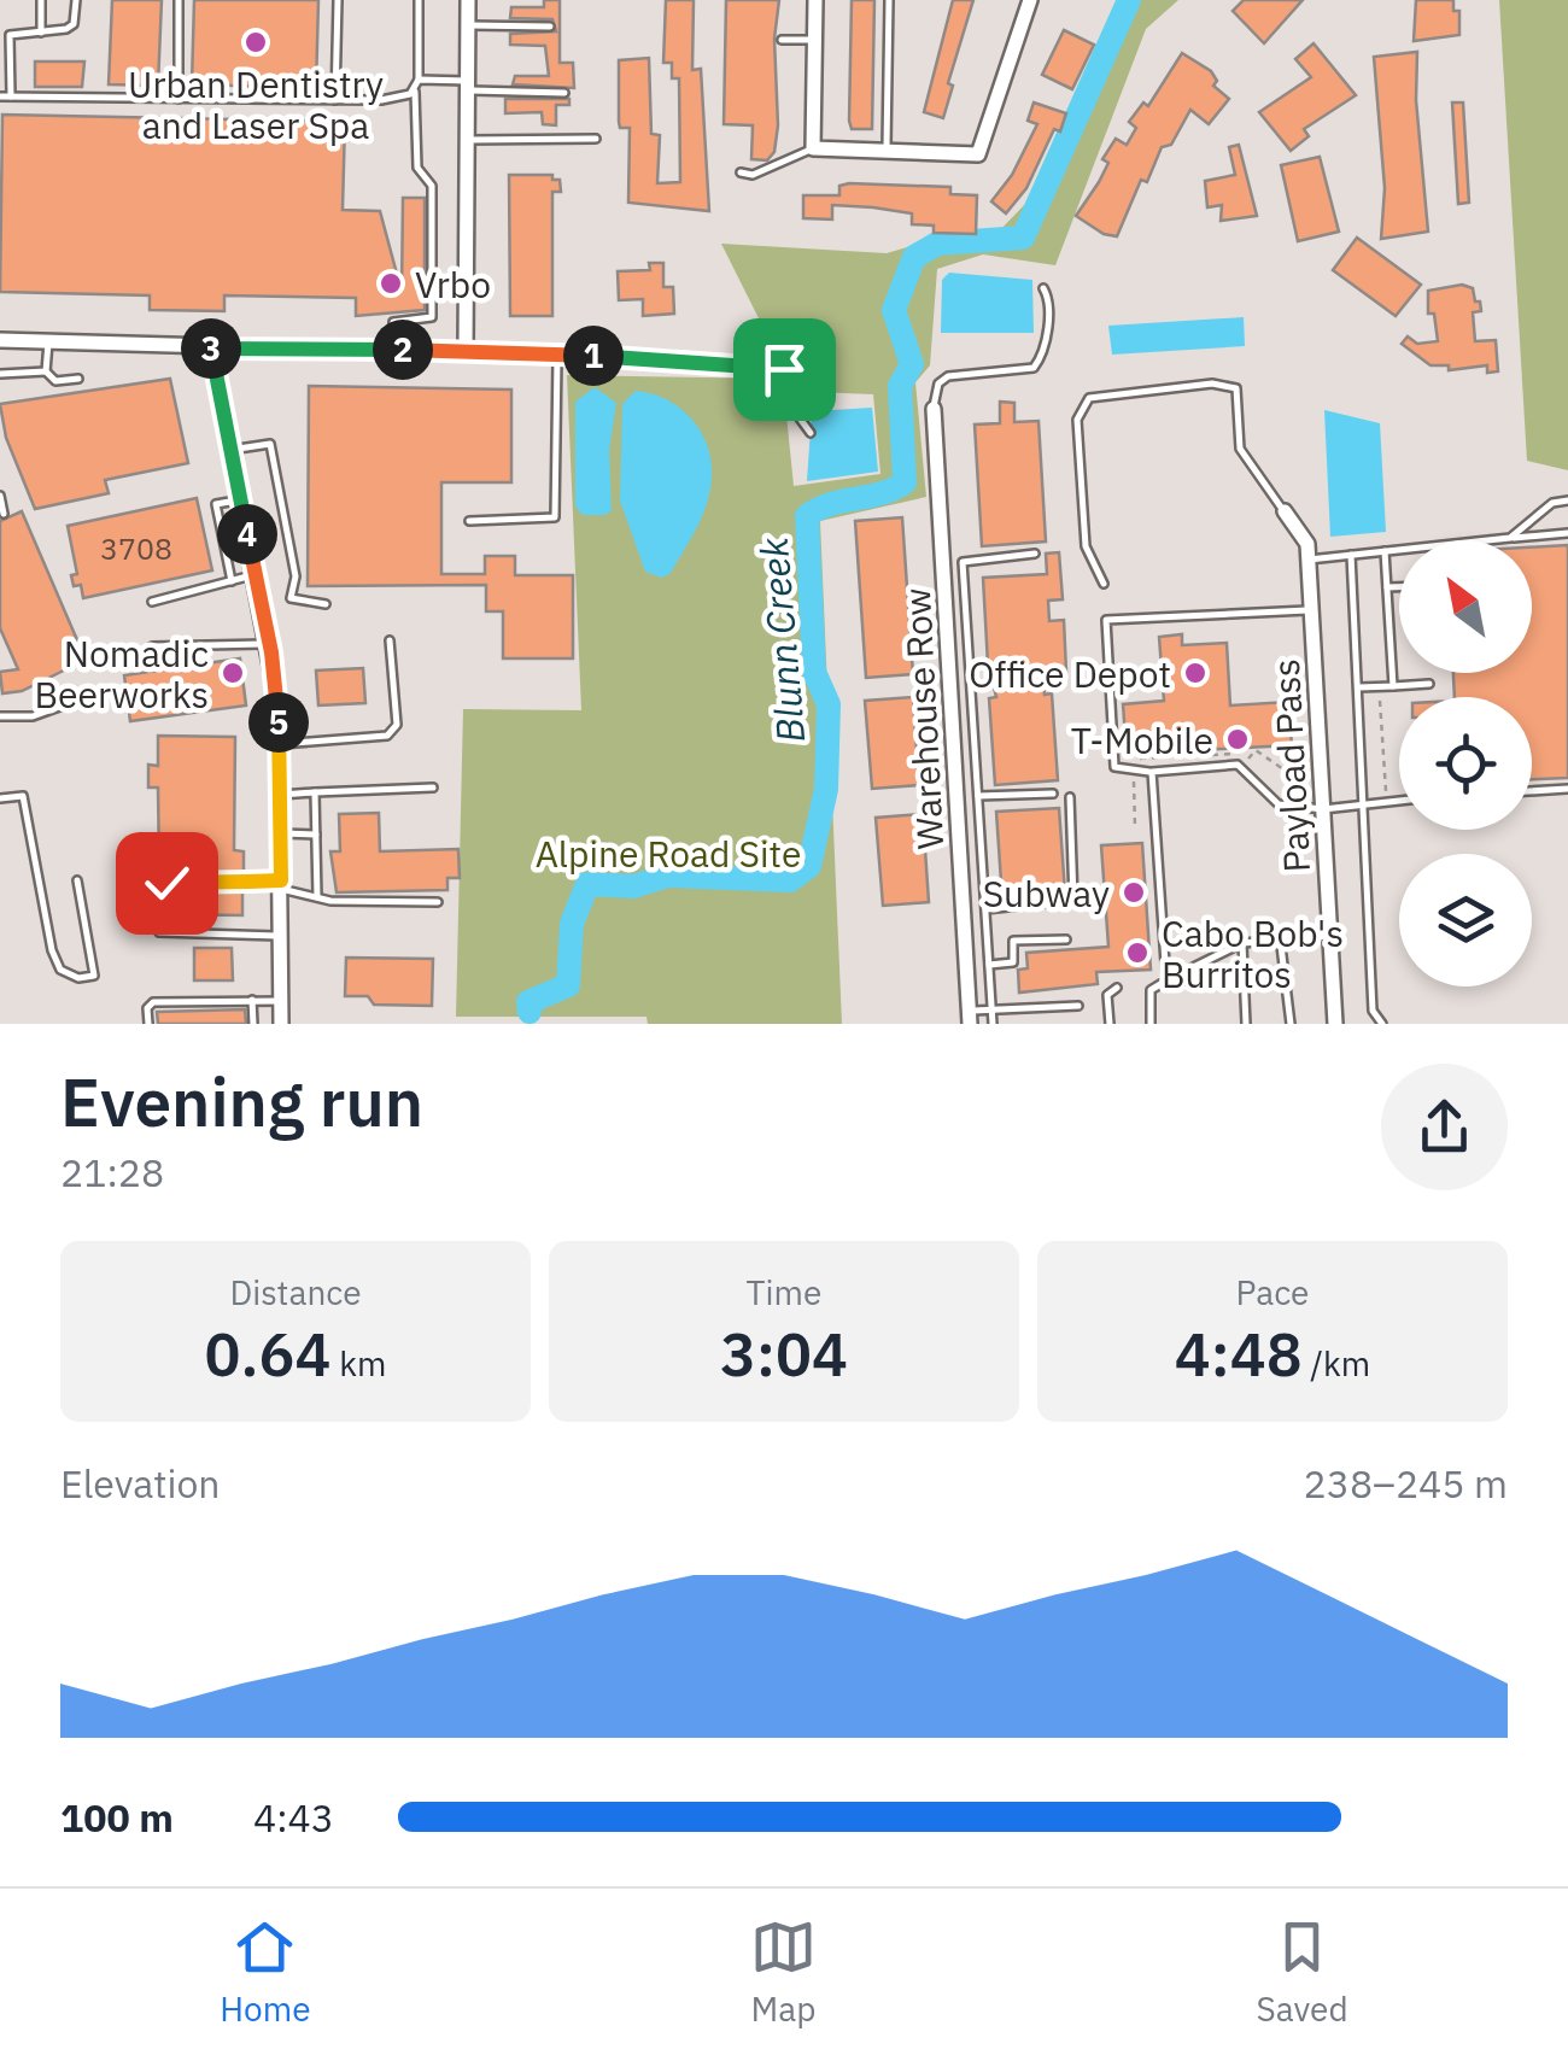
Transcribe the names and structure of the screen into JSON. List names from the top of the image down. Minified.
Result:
{"streets":{"street":["Warehouse Row","Payload Pass"]},"water":["Blunn Creek"],"parks":["Alpine Road Site"],"places":["Urban Dentistry and Laser Spa","Vrbo","Nomadic Beerworks","Office Depot","T-Mobile","Subway","Cabo Bob's Burritos"],"house_numbers":["3708"],"north":"top left","page":{"pins":["3","2","1","4","5"],"heading":["Evening run","21:28"],"stats":[["Distance","0.64 km"],["Time","3:04"],["Pace","4:48 /km"]],"chart":["Elevation","238–245 m"],"list":[{"name":"100 m","note":"4:43"}],"tabs":["Home","Map","Saved"]}}
